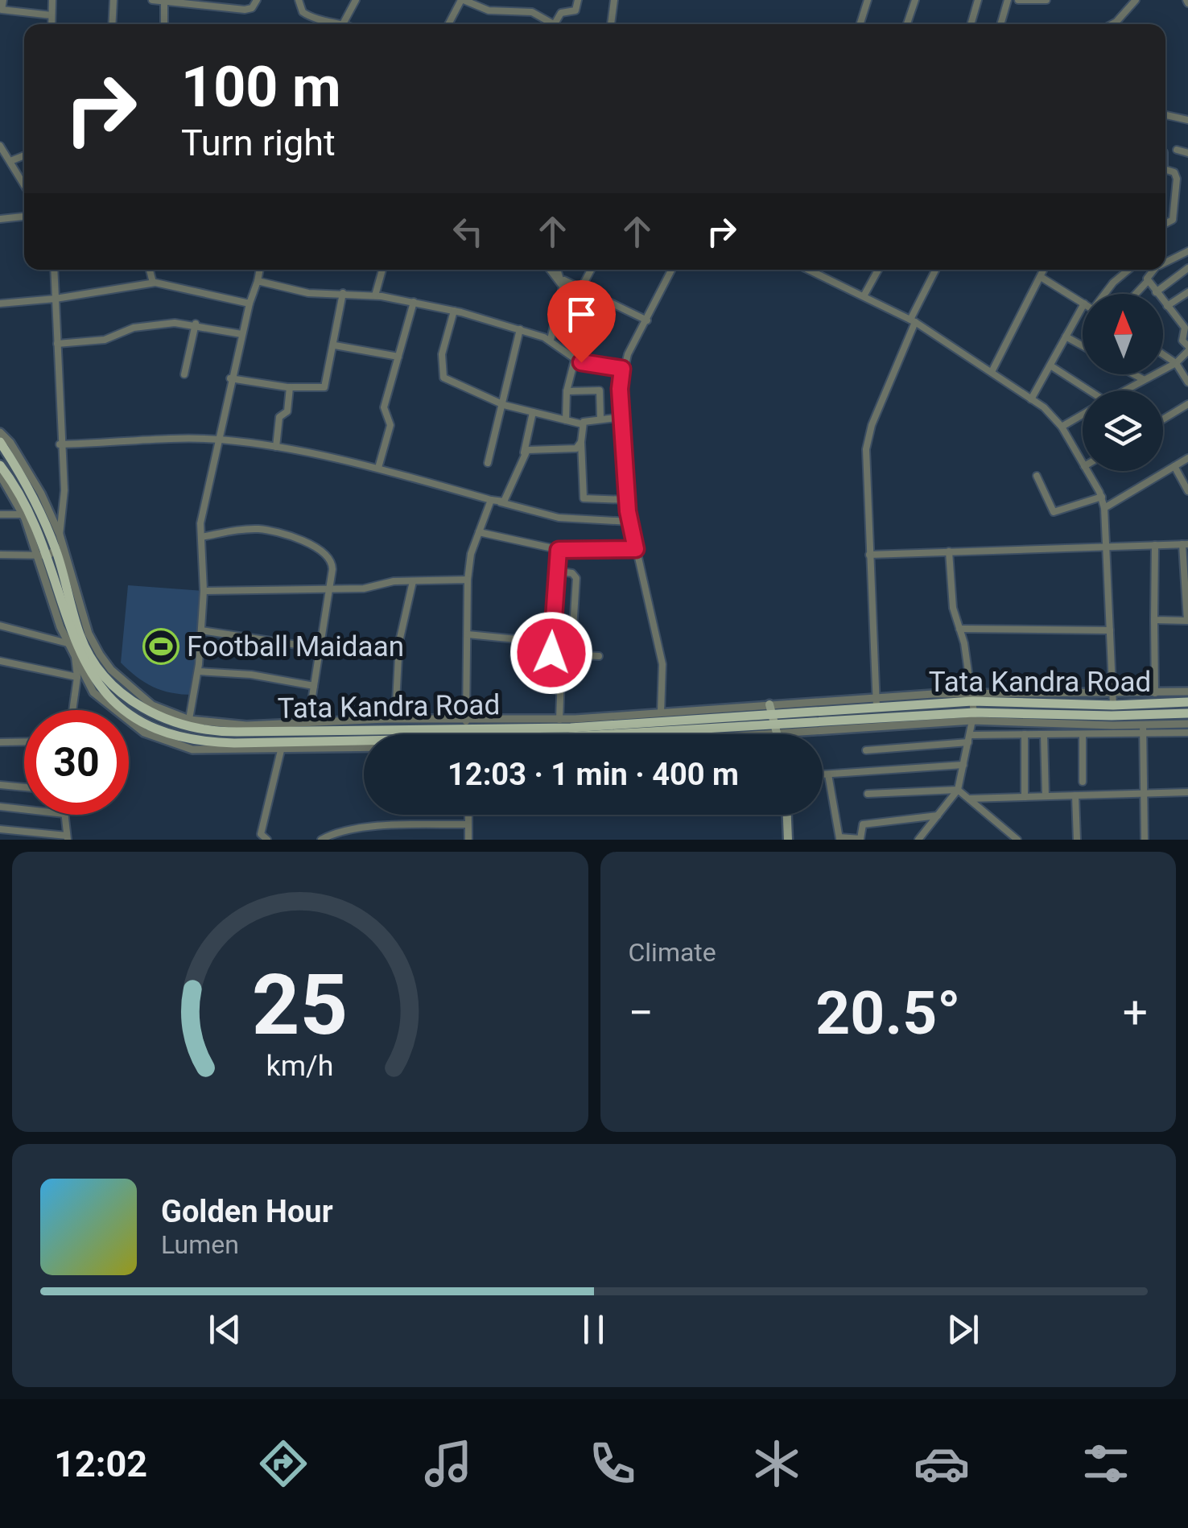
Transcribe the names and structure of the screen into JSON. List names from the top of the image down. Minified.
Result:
{"streets":{"main road":["Tata Kandra Road"]},"places":{"sports":["Football Maidaan"]},"north":"top","page":{"turn":["100 m","Turn right"],"limit":"30","trip":"12:03 · 1 min · 400 m","tile":"Climate","heat":["−","20.5°","+"],"song":["Golden Hour","Lumen"],"tabs":"12:02","gauge":["25","km/h"]}}
